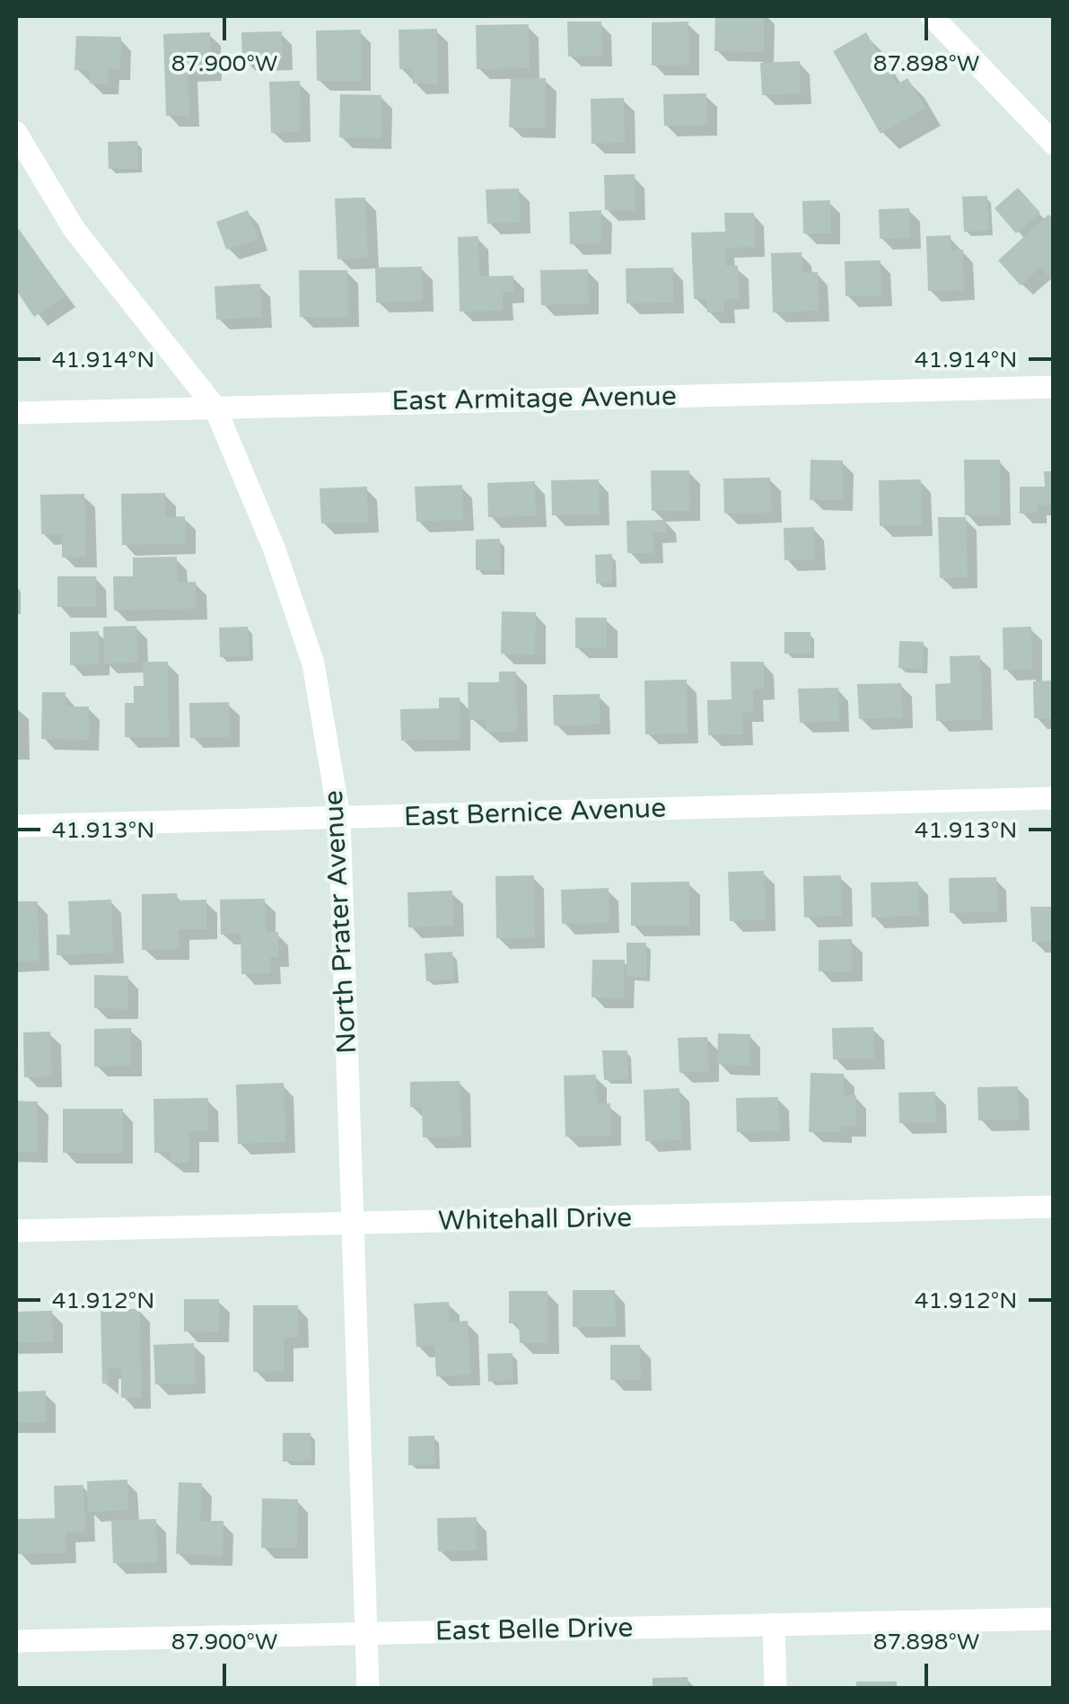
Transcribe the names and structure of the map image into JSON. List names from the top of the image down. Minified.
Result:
{"streets":{"street":["East Armitage Avenue","East Bernice Avenue","North Prater Avenue","Whitehall Drive","East Belle Drive"]},"crossings":[["East Armitage Avenue","North Prater Avenue"],["East Bernice Avenue","North Prater Avenue"],["North Prater Avenue","Whitehall Drive"],["North Prater Avenue","East Belle Drive"]],"coordinates":["87.900°W","87.898°W","41.914°N","41.913°N","41.912°N"]}
